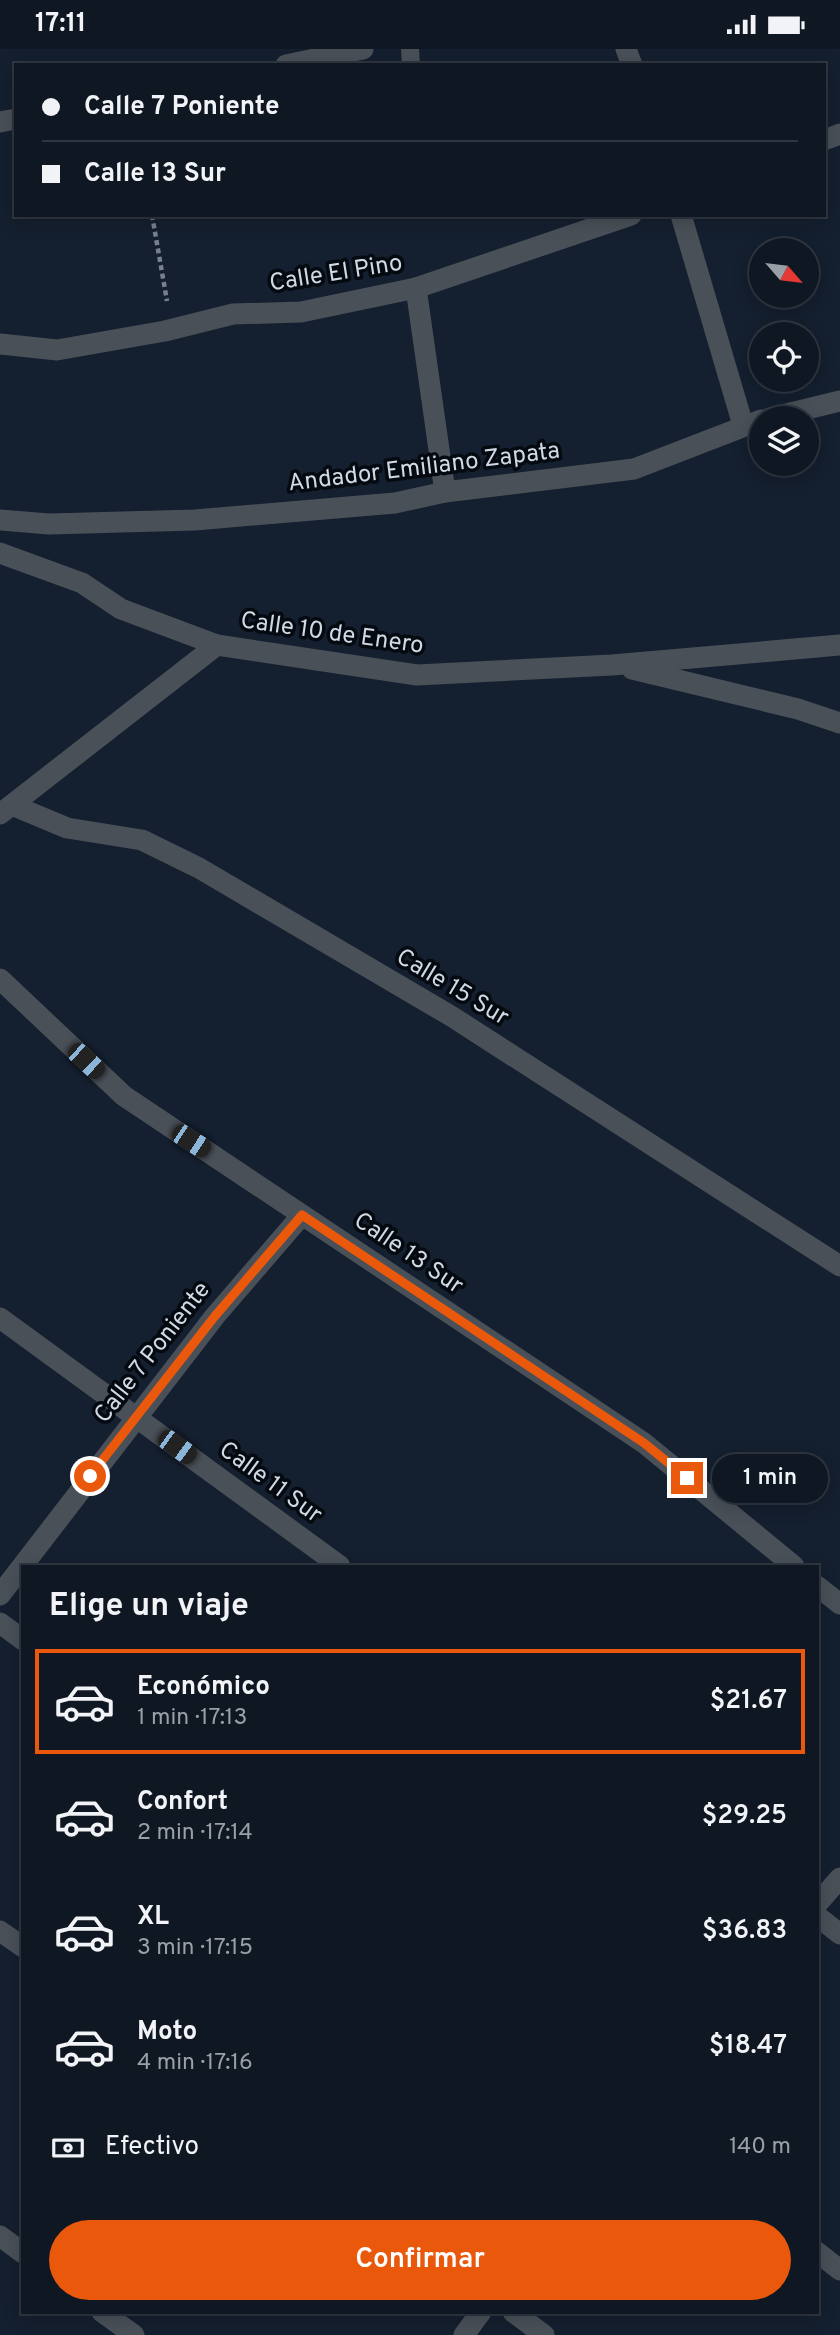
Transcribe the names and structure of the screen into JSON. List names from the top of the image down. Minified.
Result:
{"streets":{"street":["Calle El Pino","Andador Emiliano Zapata","Calle 10 de Enero","Calle 15 Sur","Calle 13 Sur","Calle 7 Poniente","Calle 11 Sur"]},"crossings":[["Calle 10 de Enero","Calle 15 Sur"],["Calle 13 Sur","Calle 7 Poniente"],["Calle 7 Poniente","Calle 11 Sur"]],"north":"bottom right","page":{"status":"17:11","banner":["Calle 7 Poniente","Calle 13 Sur"],"bubble":"1 min","heading":"Elige un viaje","list":[{"name":"Económico","note":"1 min · 17:13","value":"$21.67"},{"name":"Confort","note":"2 min · 17:14","value":"$29.25"},{"name":"XL","note":"3 min · 17:15","value":"$36.83"},{"name":"Moto","note":"4 min · 17:16","value":"$18.47"}],"pay":["Efectivo","140 m"],"buttons":"Confirmar"}}
